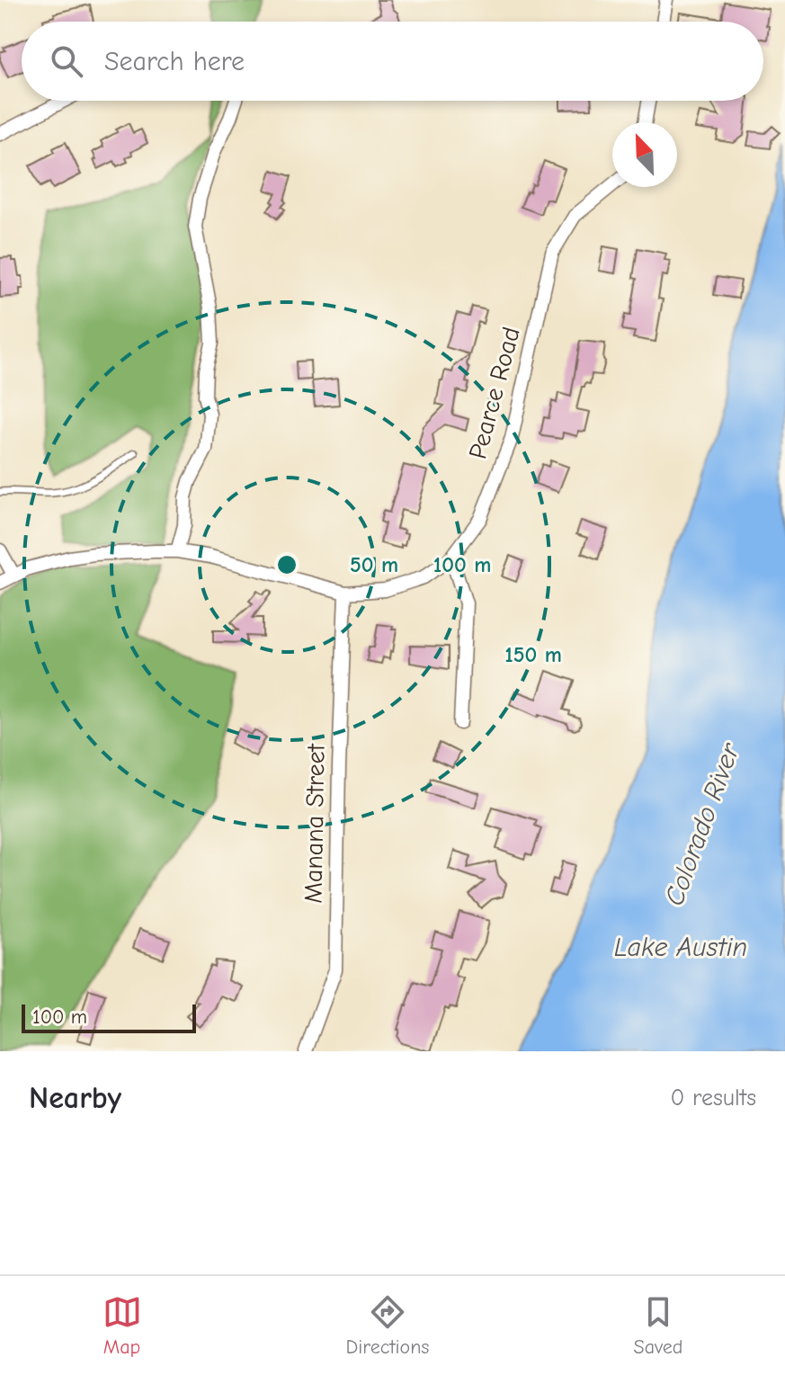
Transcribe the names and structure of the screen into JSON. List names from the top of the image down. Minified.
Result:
{"streets":{"street":["Pearce Road","Manana Street"]},"crossings":[["Pearce Road","Manana Street"]],"water":["Colorado River","Lake Austin"],"scale_bar":"100 m","north":"top left","page":{"search":"Search here","scale":"100 m","heading":["Nearby","0 results"],"nav":["Map","Directions","Saved"]},"rings":["50 m","100 m","150 m"]}
